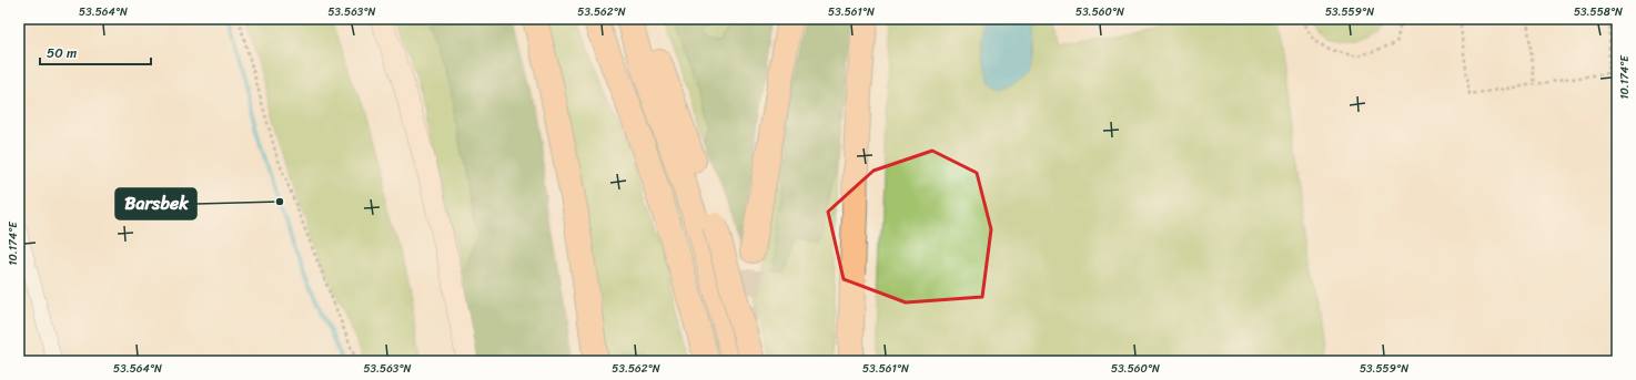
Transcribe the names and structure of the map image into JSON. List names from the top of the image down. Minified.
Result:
{"places":["Barsbek"],"scale_bar":"50 m","coordinates":["53.564°N","53.563°N","53.562°N","53.561°N","53.560°N","53.559°N","53.558°N","10.174°E"]}
